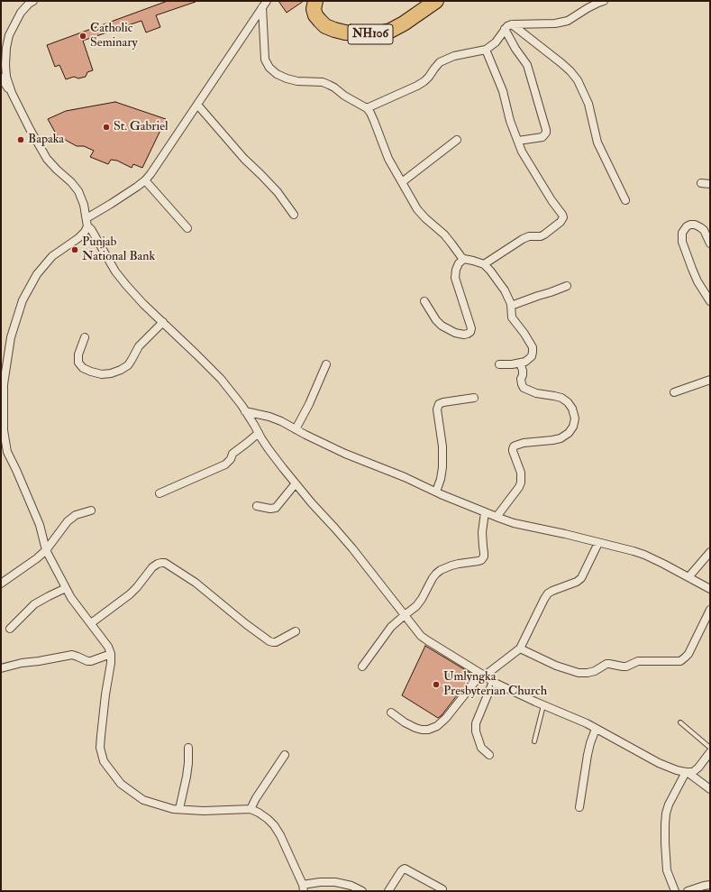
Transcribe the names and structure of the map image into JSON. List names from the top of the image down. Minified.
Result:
{"streets":{"highway":["NH106"]},"places":["Catholic Seminary","St. Gabriel","Bapaka","Punjab National Bank","Umlyngka Presbyterian Church"]}
